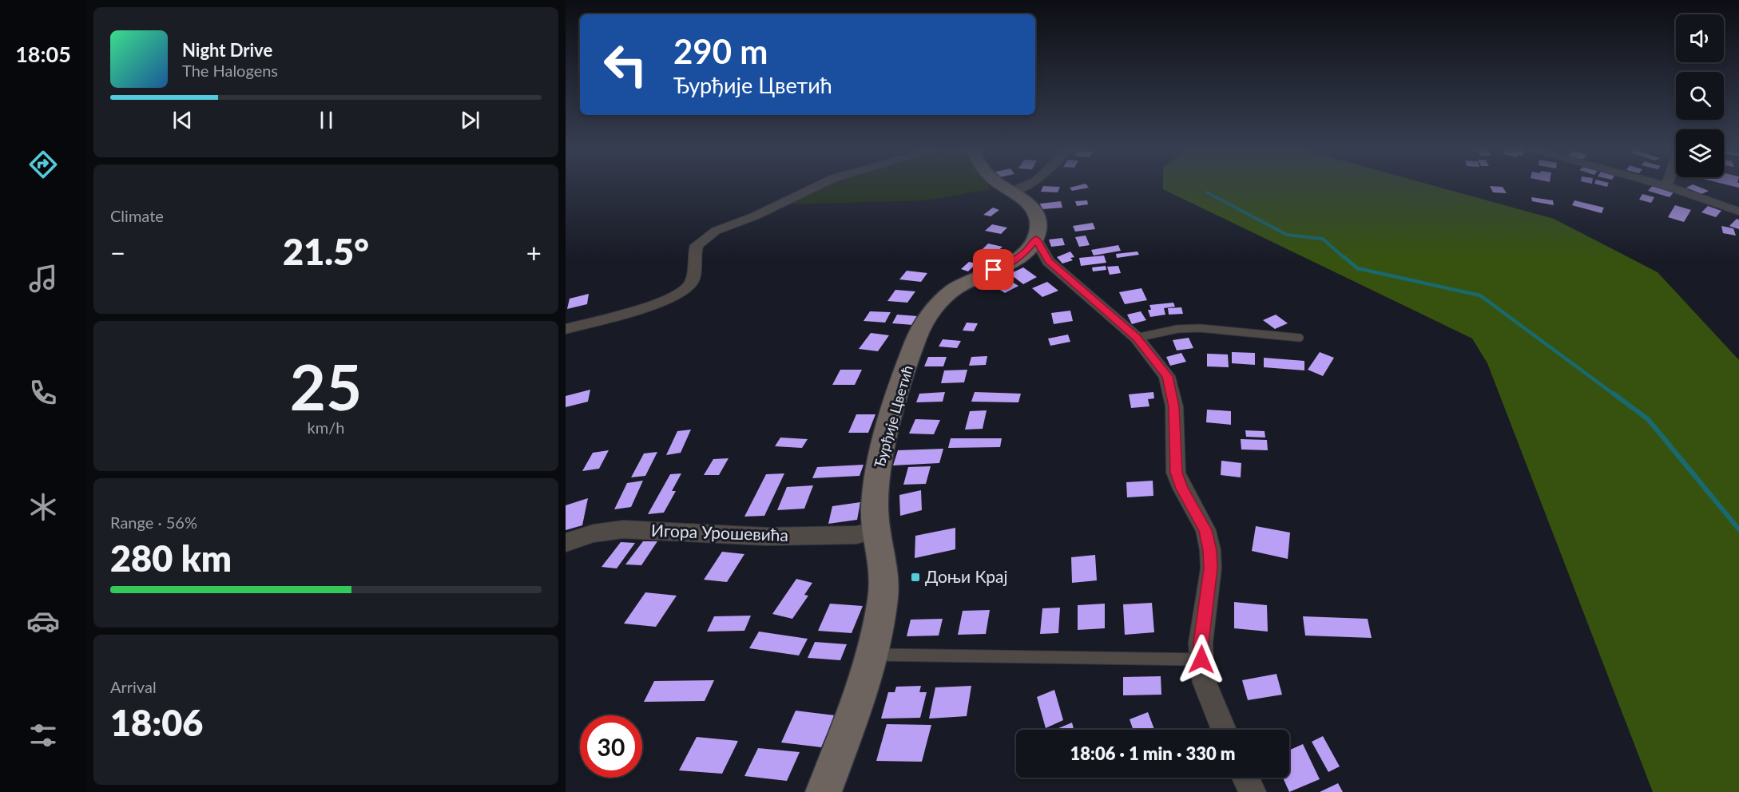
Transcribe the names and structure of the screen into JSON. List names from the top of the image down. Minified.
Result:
{"streets":{"street":["Ђурђије Цветић","Игора Урошевића"]},"crossings":[["Ђурђије Цветић","Игора Урошевића"]],"places":{"transit":["Доњи Крај"]},"page":{"tabs":"18:05","turn":["290 m","Ђурђије Цветић"],"song":["Night Drive","The Halogens"],"tile":["Climate",["25","km/h"],["Range · 56%","280 km"],["Arrival","18:06"]],"heat":["−","21.5°","+"],"limit":"30","trip":"18:06 · 1 min · 330 m"}}
